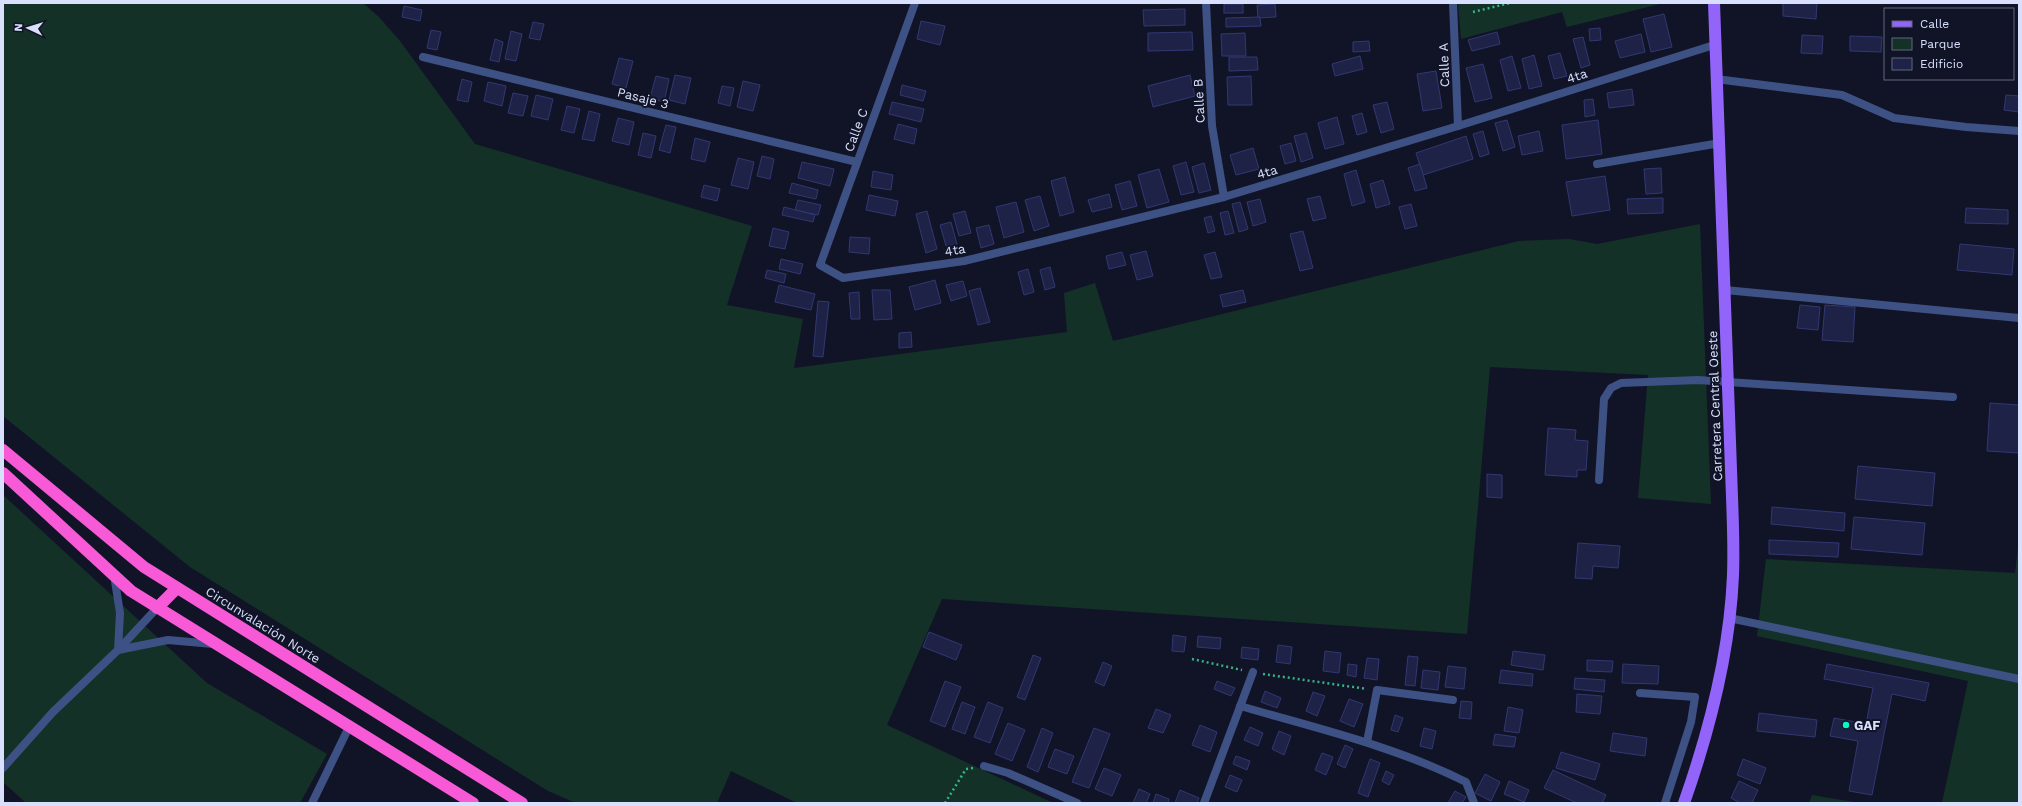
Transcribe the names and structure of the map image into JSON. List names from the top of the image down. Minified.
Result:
{"streets":{"highway":["Circunvalación Norte"],"main road":["Carretera Central Oeste"],"street":["Calle A","4ta","Pasaje 3","Calle B","Calle C"]},"crossings":[["Calle A","4ta"],["4ta","Calle B"],["4ta","Calle C"],["4ta","Carretera Central Oeste"],["Pasaje 3","Calle C"]],"places":["GAF"],"legend":["Calle","Parque","Edificio"],"north":"left"}
